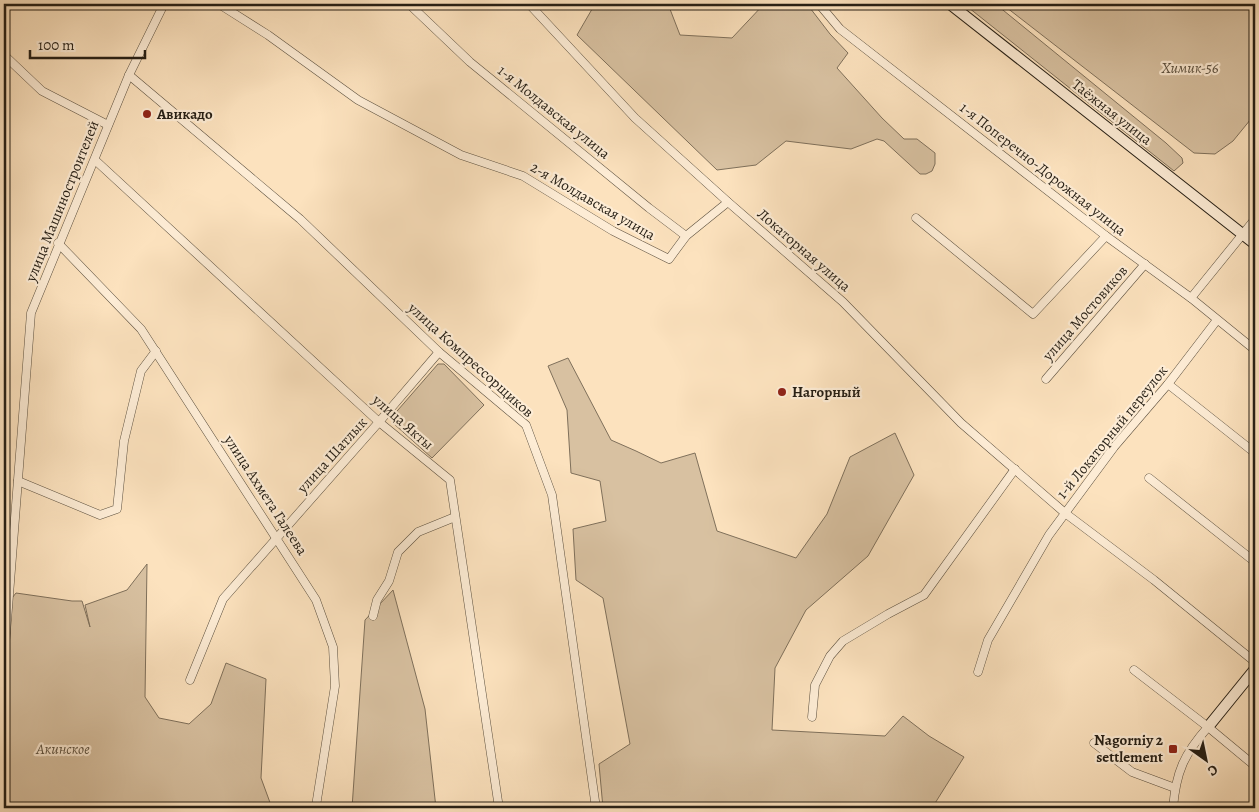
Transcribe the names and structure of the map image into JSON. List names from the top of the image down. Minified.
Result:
{"streets":{"street":["1-я Молдавская улица","Таёжная улица","1-я Поперечно-Дорожная улица","улица Машиностроителей","2-я Молдавская улица","Локаторная улица","улица Мостовиков","улица Компрессорщиков","улица Якты","1-й Локаторный переулок","улица Шатлык","улица Ахмета Галеева"]},"crossings":[["1-я Молдавская улица","2-я Молдавская улица"],["1-я Поперечно-Дорожная улица","улица Мостовиков"],["1-я Поперечно-Дорожная улица","1-й Локаторный переулок"],["улица Машиностроителей","улица Компрессорщиков"],["улица Машиностроителей","улица Якты"],["улица Машиностроителей","улица Ахмета Галеева"],["Локаторная улица","1-й Локаторный переулок"],["улица Компрессорщиков","улица Шатлык"],["улица Якты","улица Шатлык"],["улица Шатлык","улица Ахмета Галеева"]],"parks":["Химик-56","Акинское"],"places":{"other":["Авикадо","Нагорный"],"transit":["Nagorniy 2 settlement"]},"scale_bar":"100 m","north":"bottom right"}
